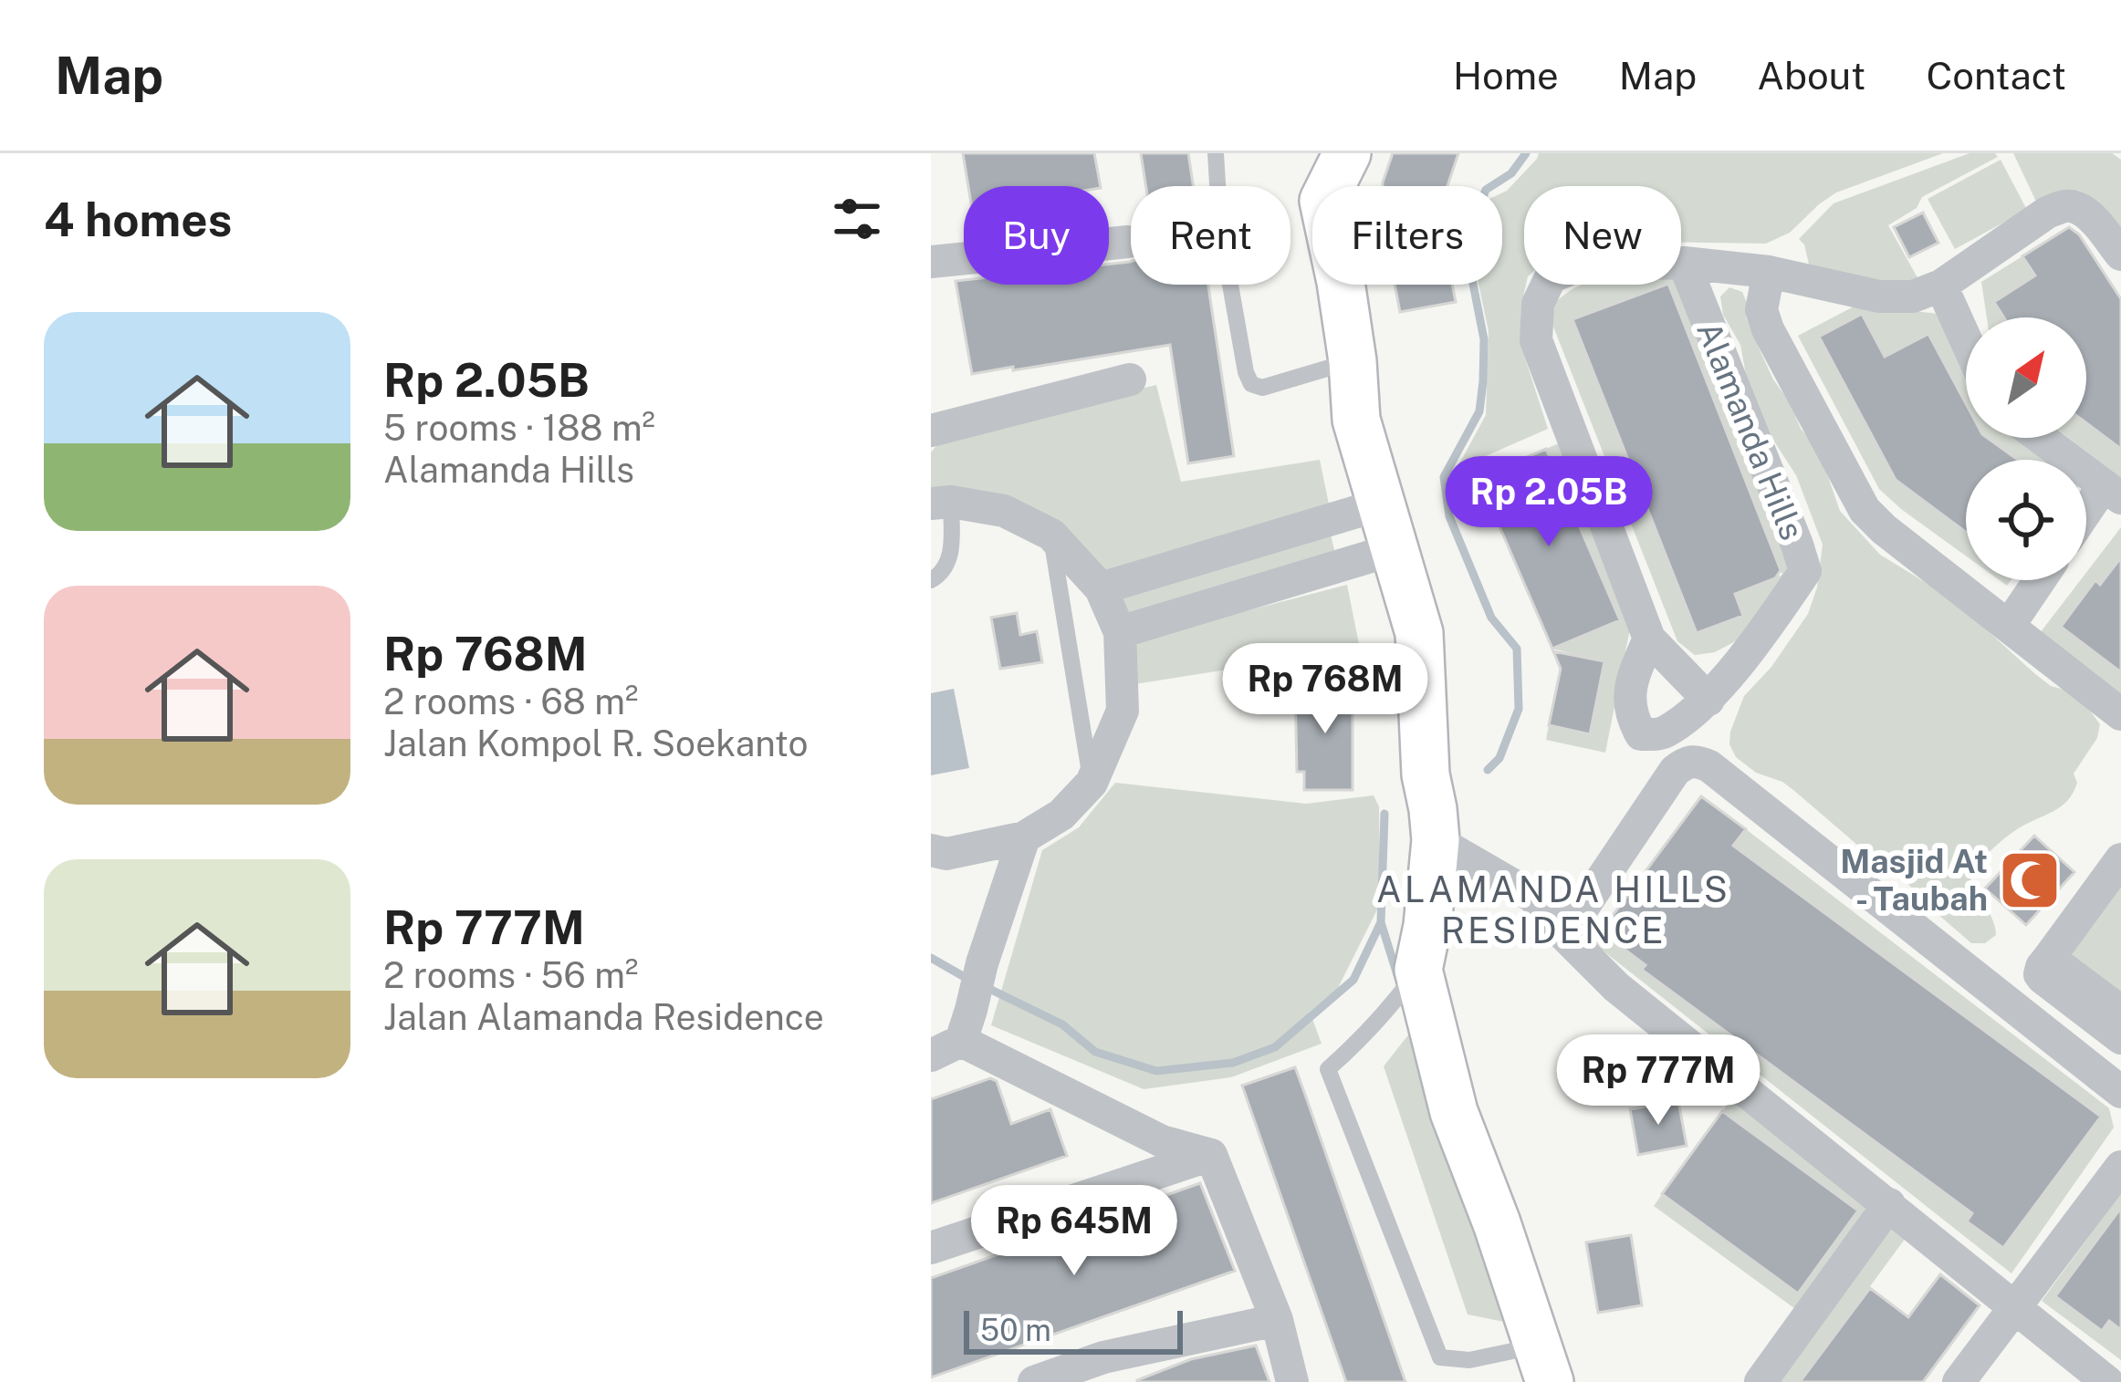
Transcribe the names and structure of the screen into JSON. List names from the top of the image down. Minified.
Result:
{"streets":{"street":["Alamanda Hills"]},"districts":["ALAMANDA HILLS RESIDENCE"],"places":{"mosque":["Masjid At - Taubah"]},"scale_bar":"50 m","north":"top right","page":{"header":"Map","nav":["Home","Map","About","Contact"],"heading":"4 homes","chip":["Buy","Rent","Filters","New"],"list":[{"name":"Rp 2.05B","note":"5 rooms · 188 m² · Alamanda Hills"},{"name":"Rp 768M","note":"2 rooms · 68 m² · Jalan Kompol R. Soekanto"},{"name":"Rp 777M","note":"2 rooms · 56 m² · Jalan Alamanda Residence"}],"price":["Rp 2.05B","Rp 768M","Rp 777M","Rp 645M"],"scale":"50 m"}}
